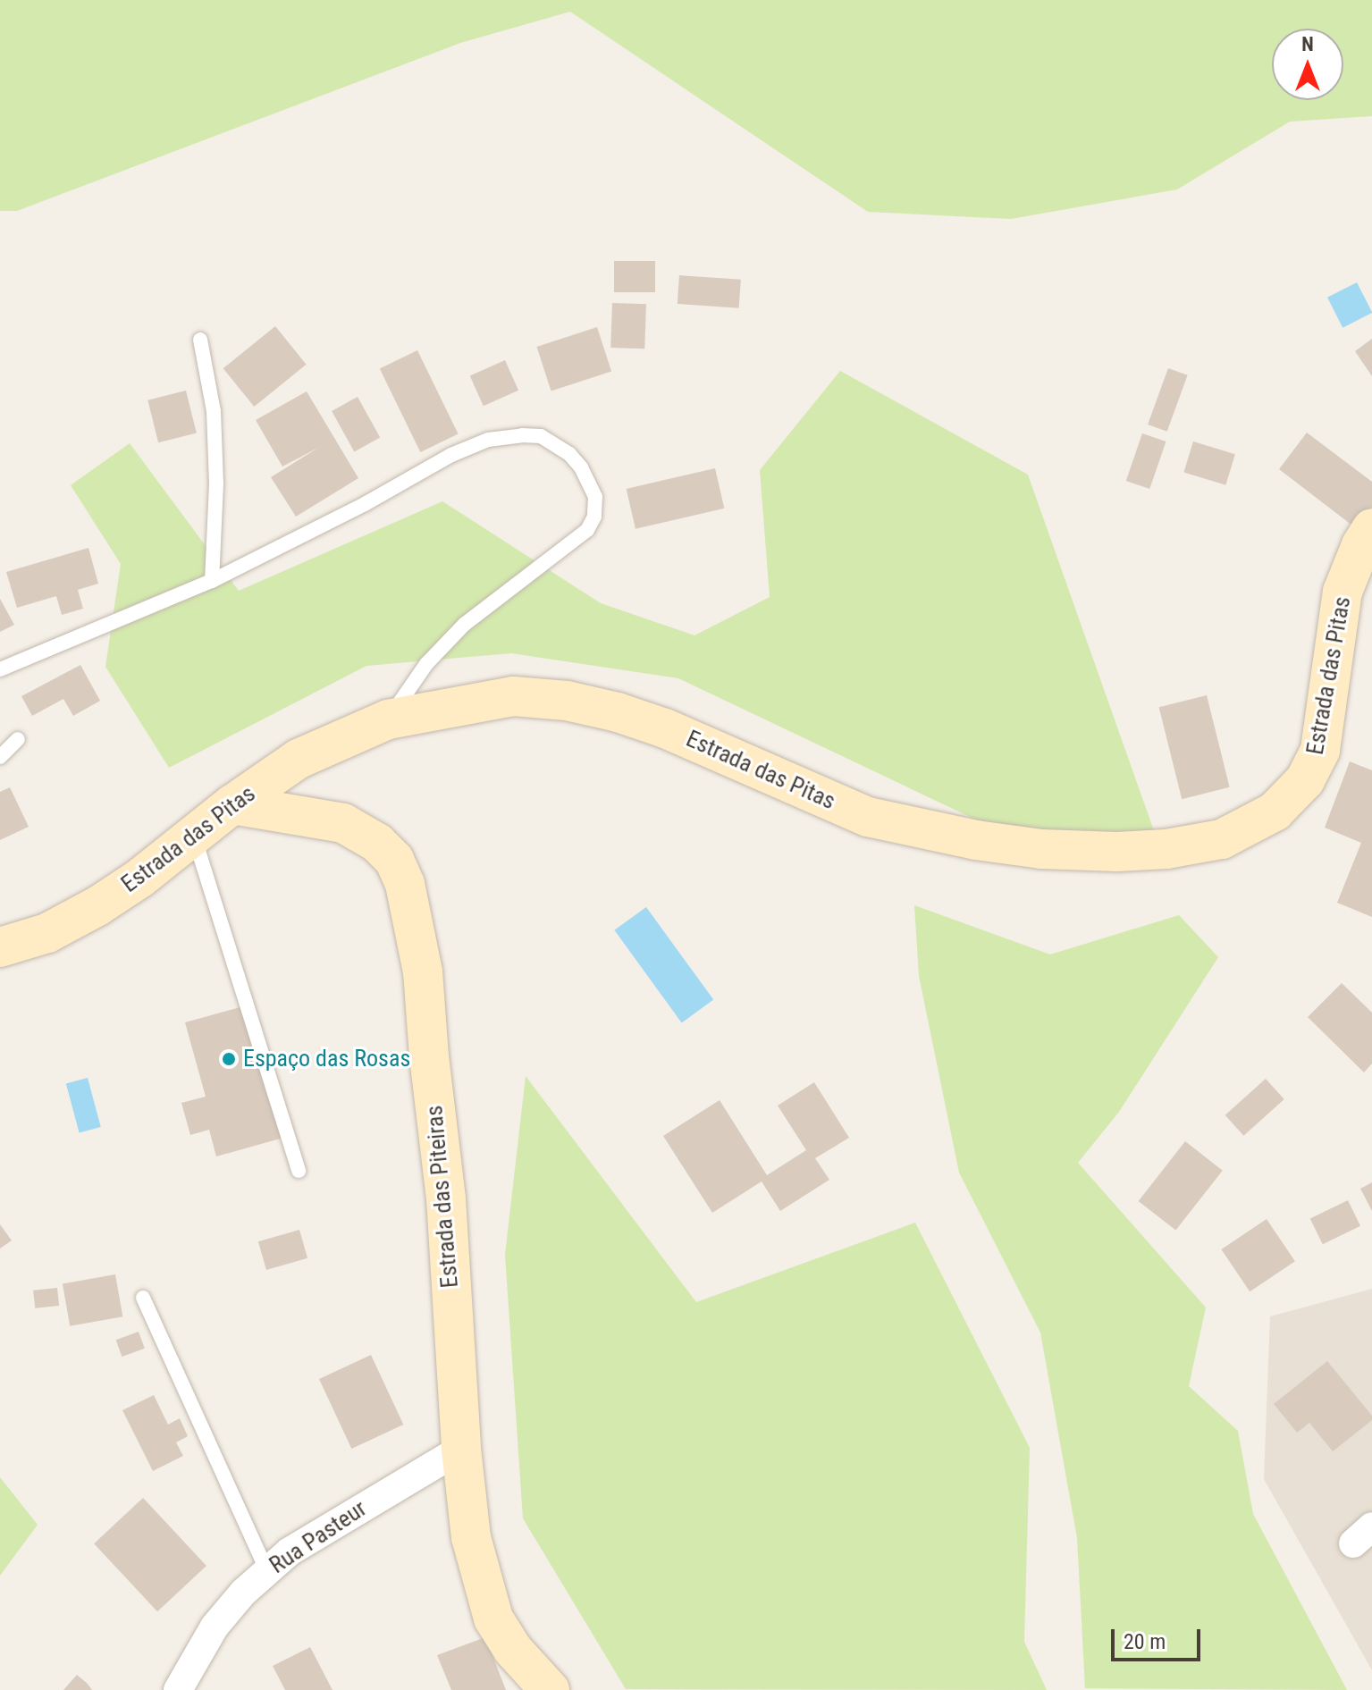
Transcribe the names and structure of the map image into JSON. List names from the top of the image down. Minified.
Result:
{"streets":{"street":["Estrada das Pitas","Estrada das Piteiras","Rua Pasteur"]},"crossings":[["Estrada das Pitas","Estrada das Piteiras"],["Estrada das Piteiras","Rua Pasteur"]],"places":["Espaço das Rosas"],"scale_bar":"20 m","north":"top"}
